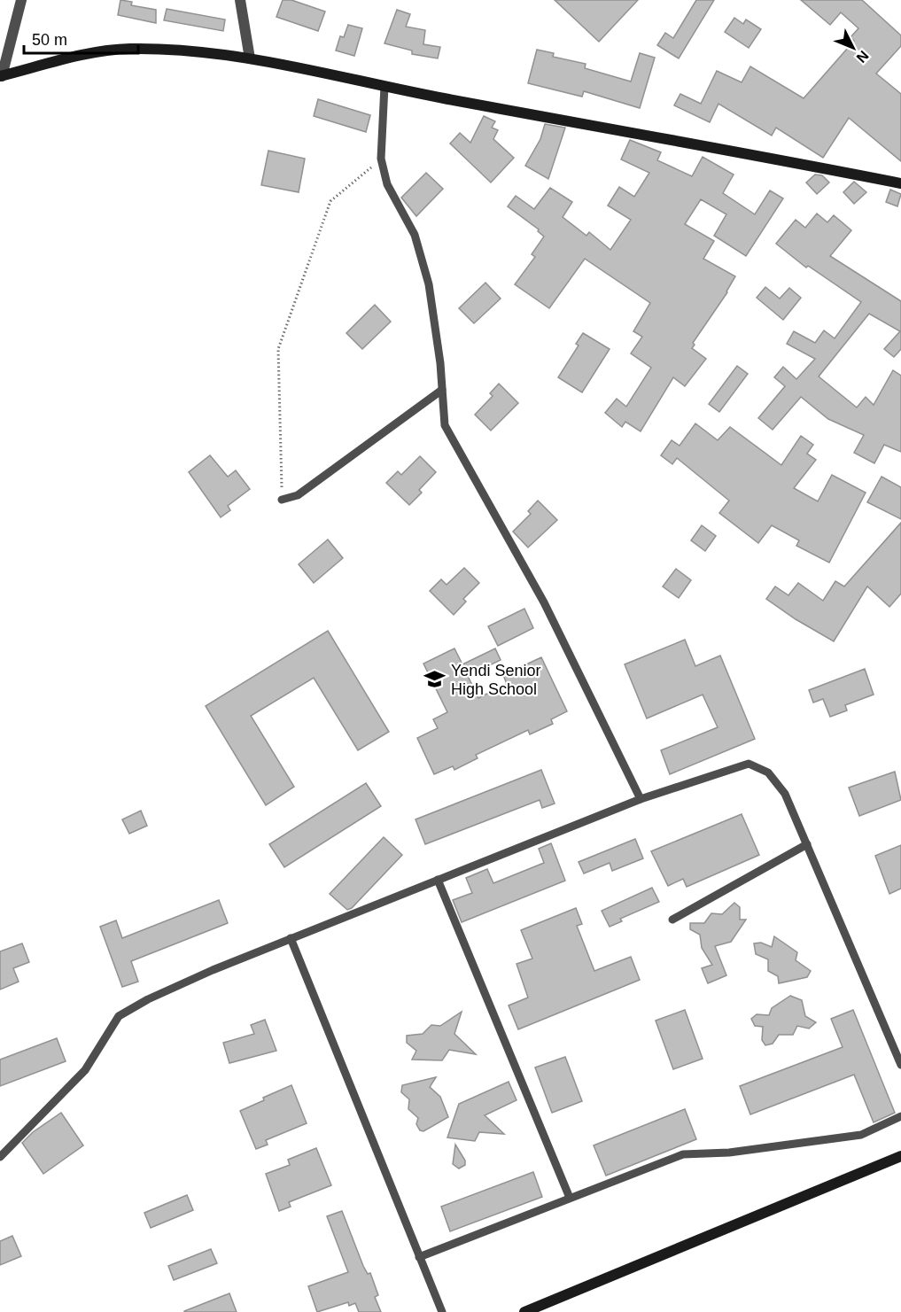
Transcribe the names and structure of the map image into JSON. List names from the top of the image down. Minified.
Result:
{"places":{"school or university":["Yendi Senior High School"]},"scale_bar":"50 m","north":"bottom right"}
